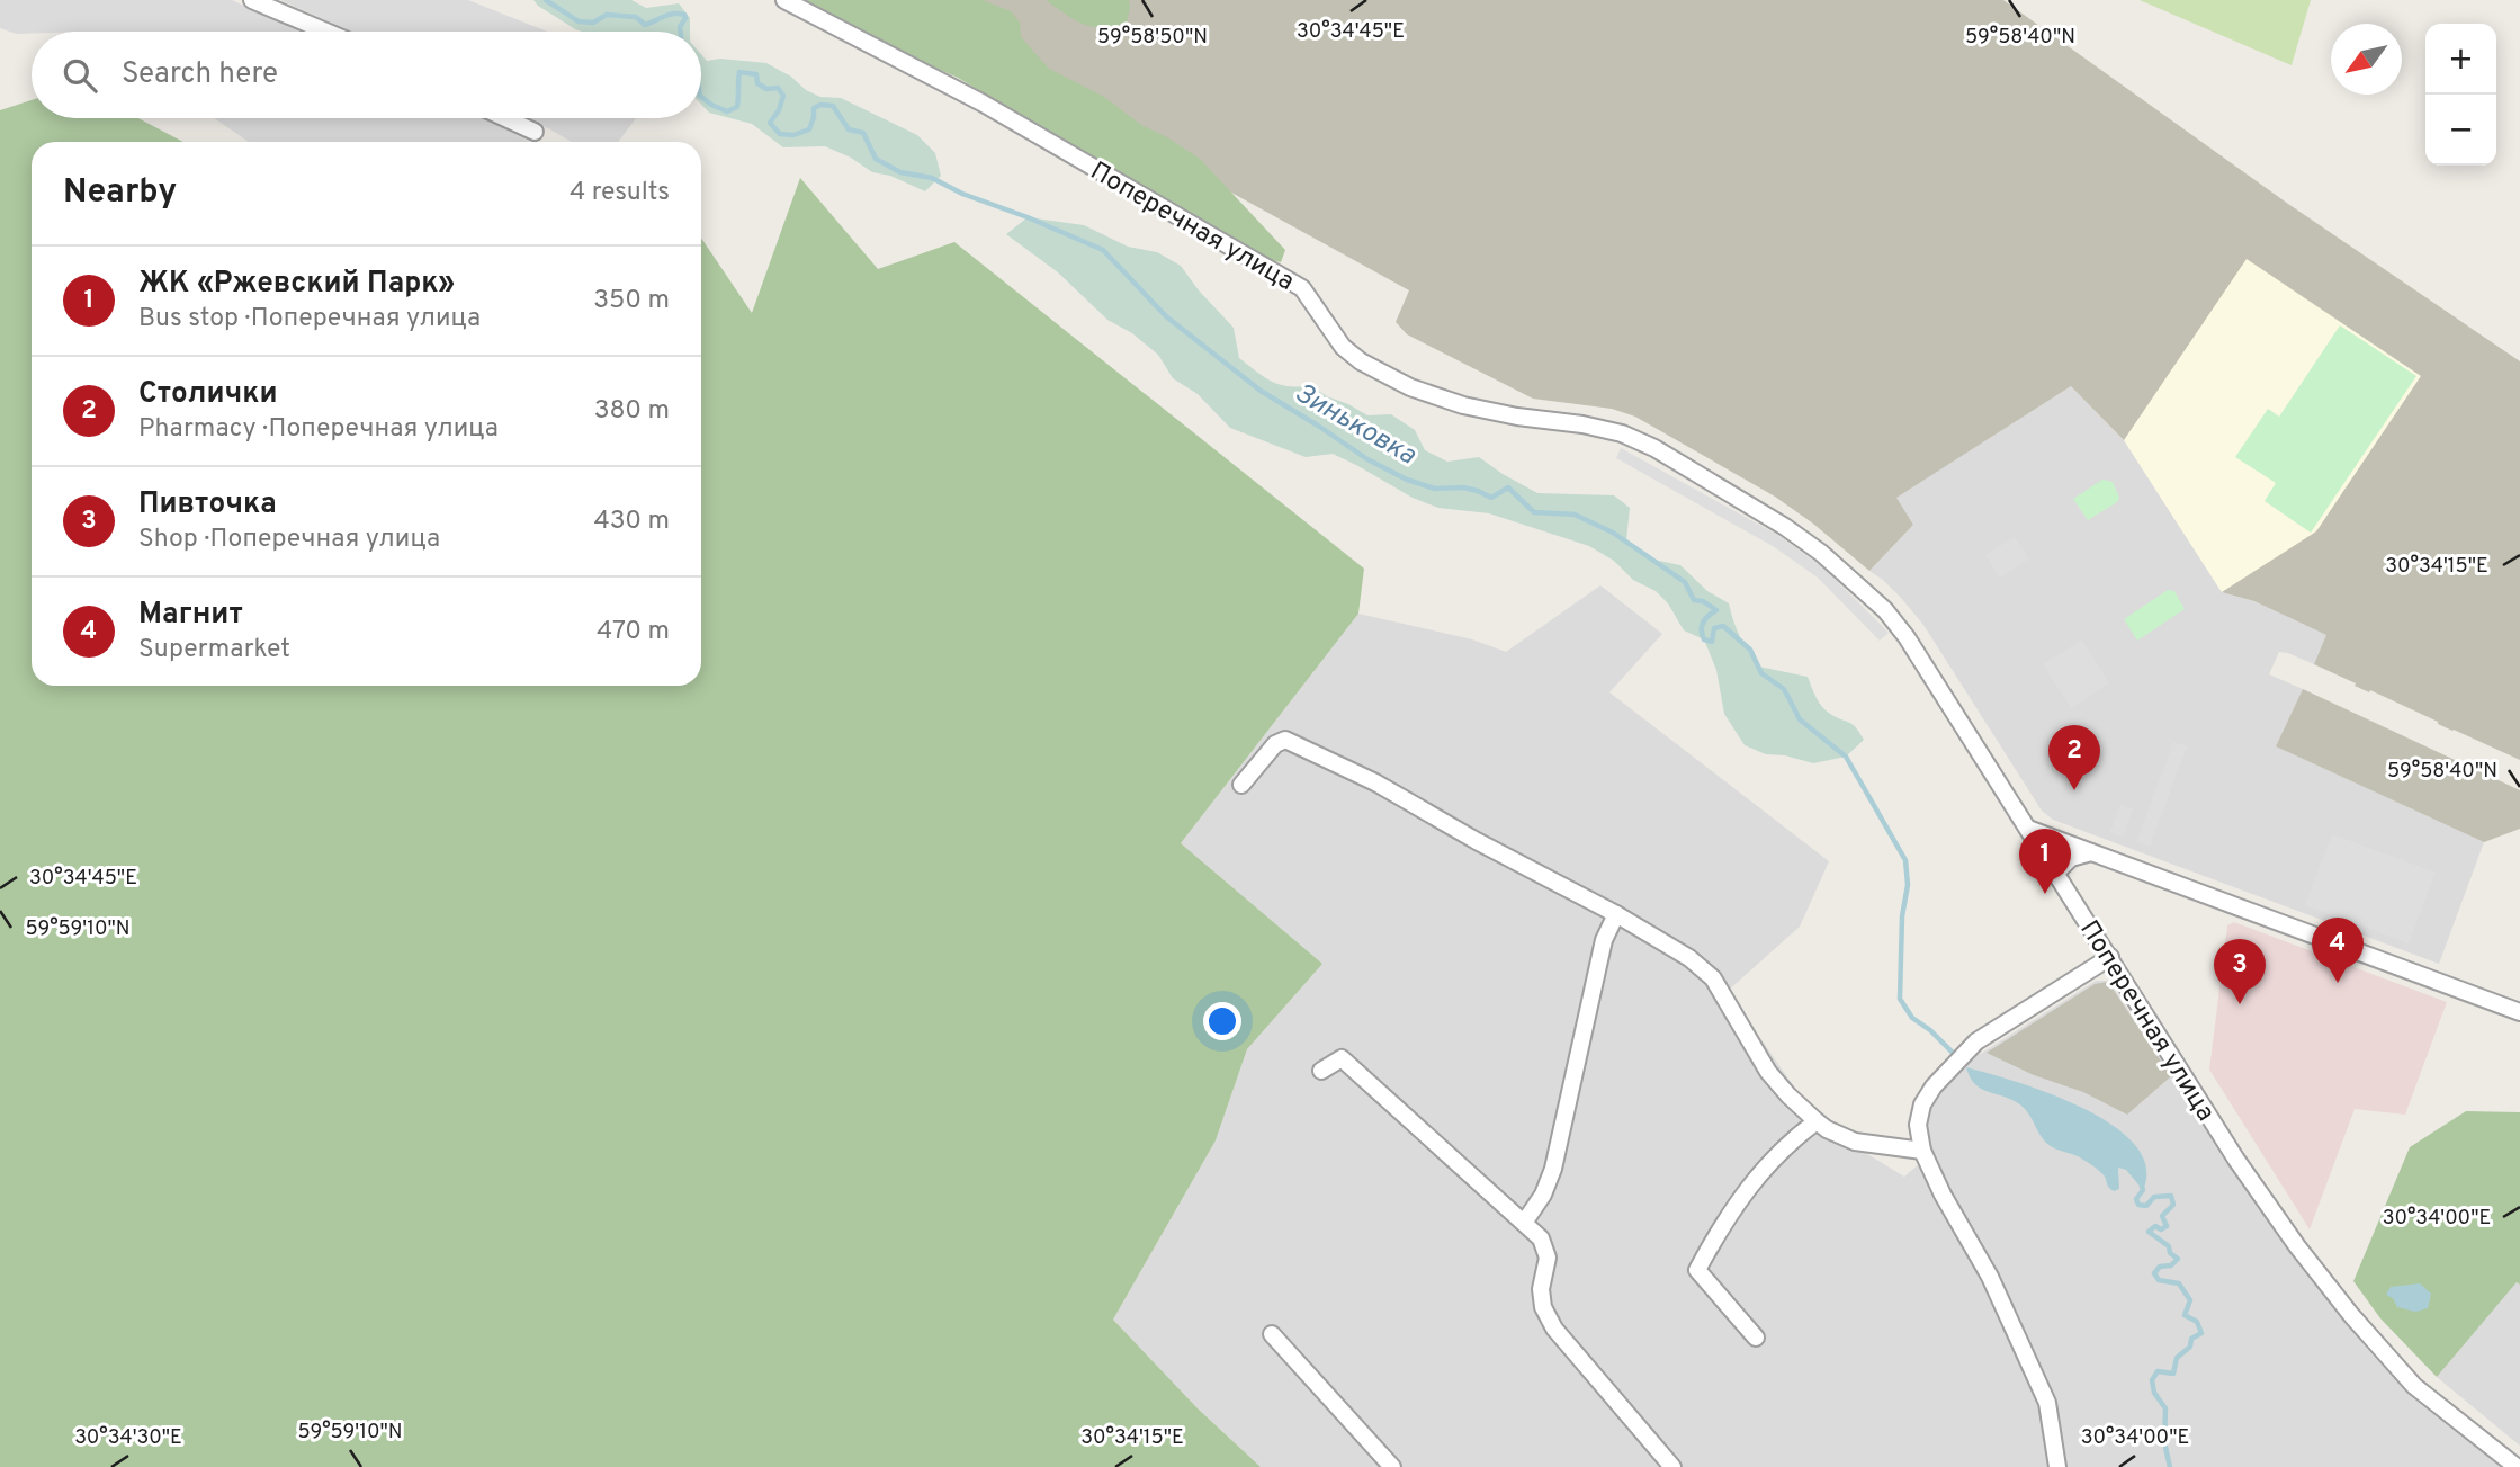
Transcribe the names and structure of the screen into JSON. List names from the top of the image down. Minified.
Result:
{"streets":{"street":["Поперечная улица"]},"water":["Зиньковка"],"north":"bottom left","page":{"map_buttons":["+","−"],"search":"Search here","heading":["Nearby","4 results"],"list":[{"mark":"1","name":"ЖК «Ржевский Парк»","note":"Bus stop · Поперечная улица","value":"350 m"},{"mark":"2","name":"Столички","note":"Pharmacy · Поперечная улица","value":"380 m"},{"mark":"3","name":"Пивточка","note":"Shop · Поперечная улица","value":"430 m"},{"mark":"4","name":"Магнит","note":"Supermarket","value":"470 m"}],"pins":["2","1","4","3"]},"coordinates":["30°34'45\"E","59°58'50\"N","59°58'40\"N","30°34'15\"E","59°59'10\"N","30°34'00\"E","30°34'30\"E"]}
